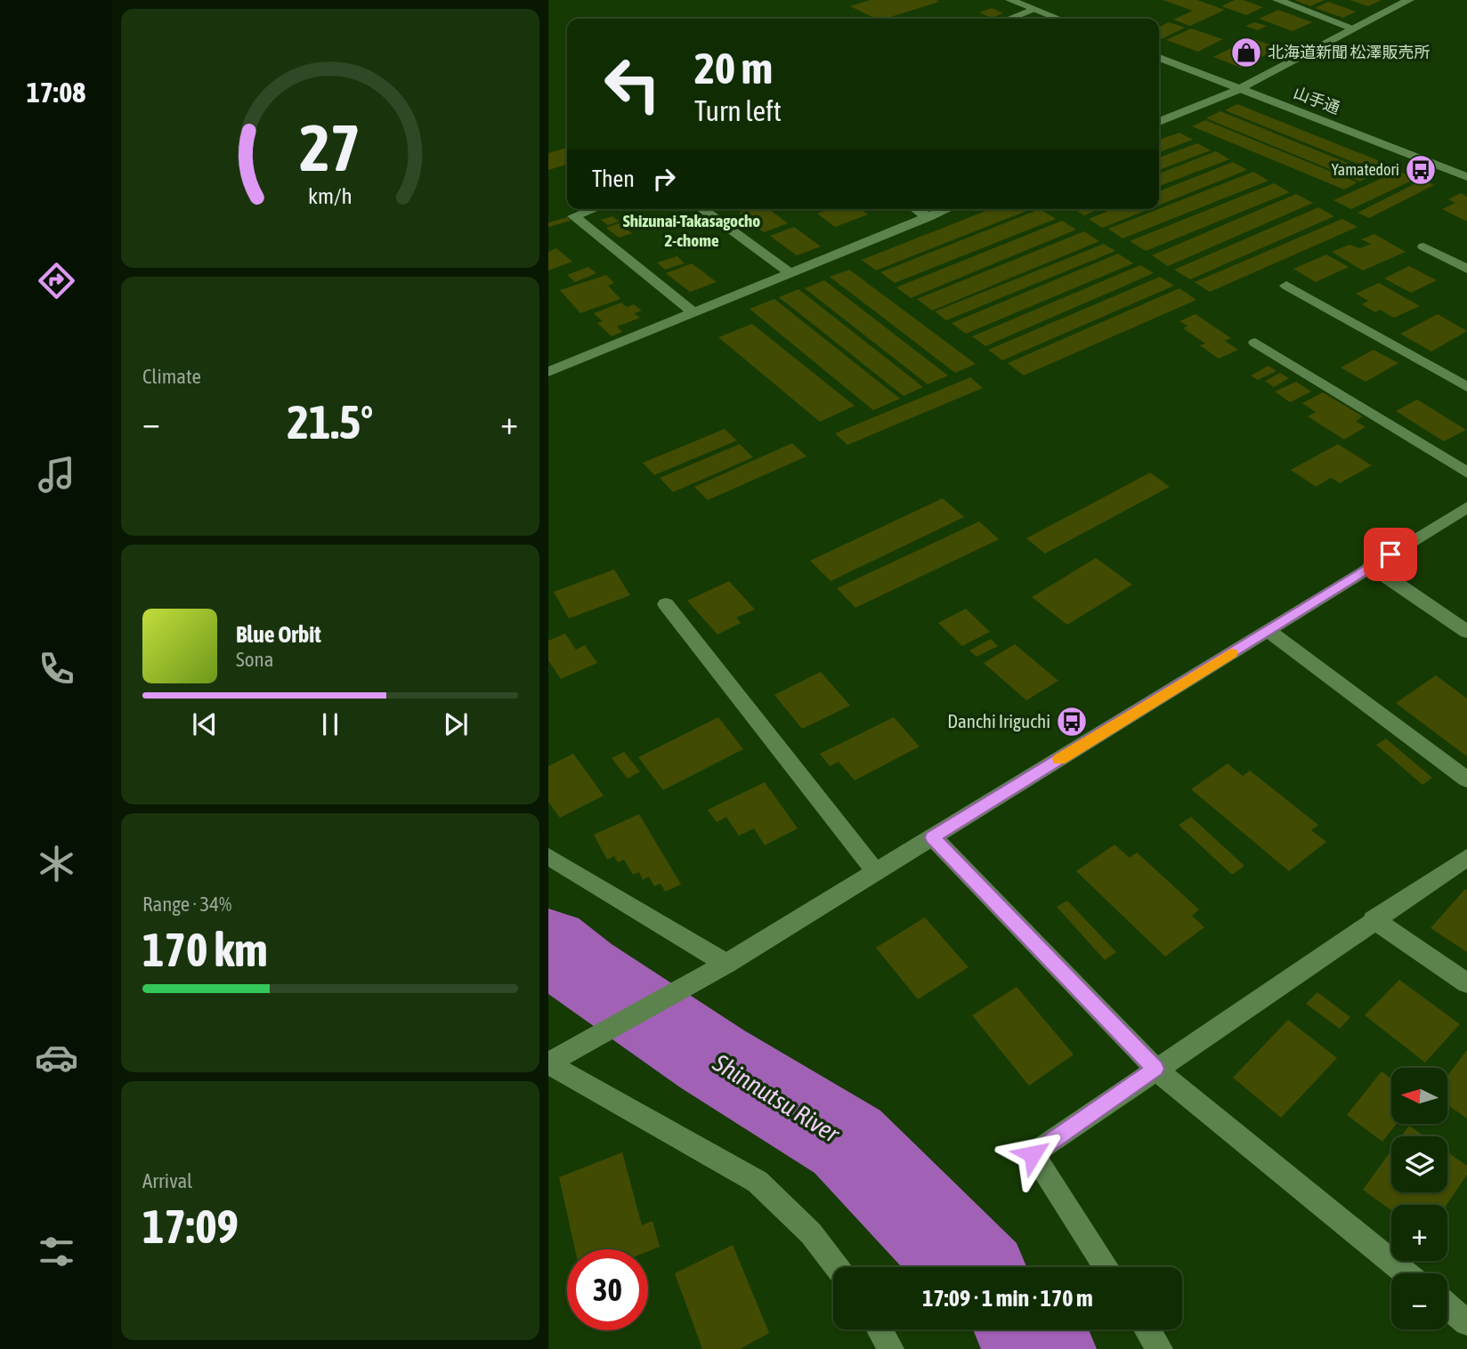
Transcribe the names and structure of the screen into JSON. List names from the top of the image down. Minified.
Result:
{"streets":{"street":["山手通"]},"districts":["Shizunai-Takasagocho 2-chome"],"water":["Shinnutsu River"],"places":{"shop":["北海道新聞 松澤販売所"],"bus stop":["Yamatedori","Danchi Iriguchi"]},"north":"left","page":{"tabs":"17:08","turn":["20 m","Turn left"],"then":"Then","tile":["Climate",["Range · 34%","170 km"],["Arrival","17:09"]],"heat":["−","21.5°","+"],"song":["Blue Orbit","Sona"],"map_buttons":["+","−"],"limit":"30","trip":"17:09 · 1 min · 170 m","gauge":["27","km/h"]}}
